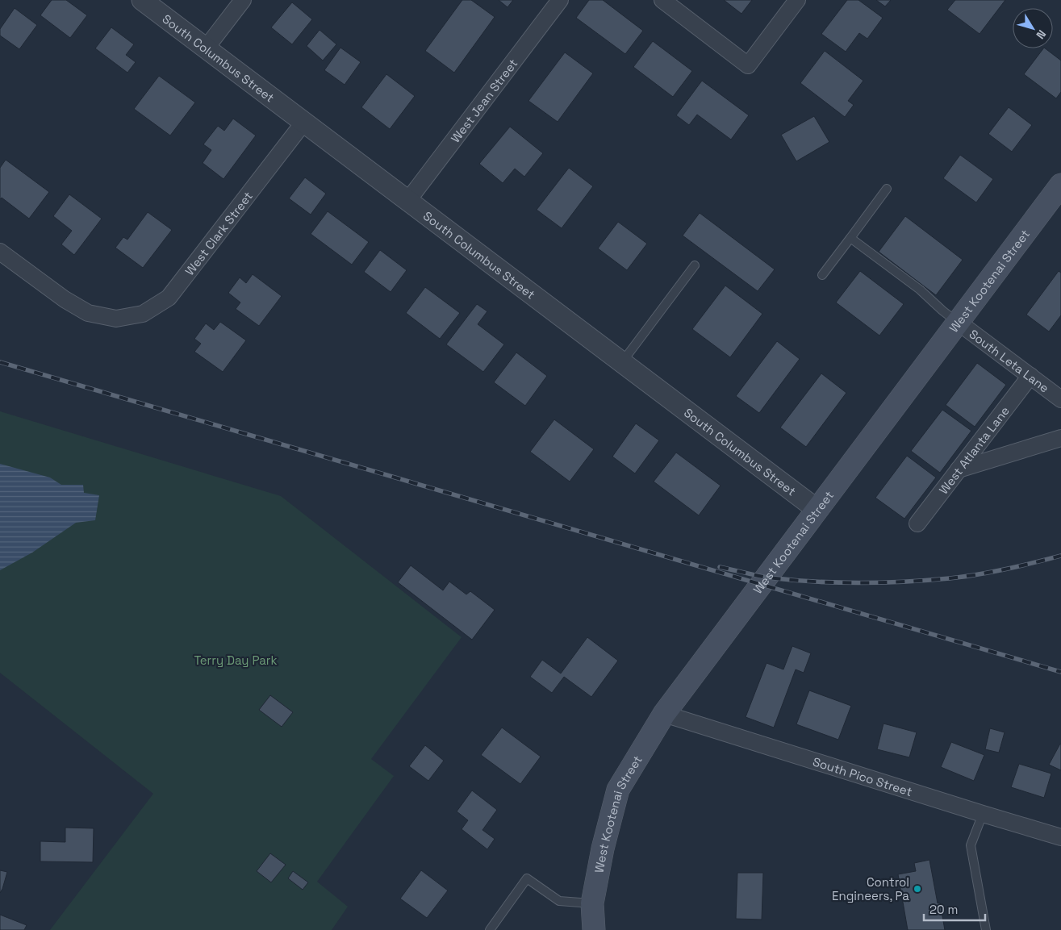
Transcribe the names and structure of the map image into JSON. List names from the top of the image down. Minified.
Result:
{"streets":{"main road":["West Kootenai Street"],"street":["South Columbus Street","West Jean Street","West Clark Street","South Leta Lane","West Atlanta Lane","South Pico Street"]},"crossings":[["South Columbus Street","West Jean Street"],["South Columbus Street","West Clark Street"],["South Columbus Street","West Kootenai Street"],["West Kootenai Street","South Leta Lane"],["West Kootenai Street","South Pico Street"],["South Leta Lane","West Atlanta Lane"]],"parks":["Terry Day Park"],"places":["Control Engineers, Pa"],"scale_bar":"20 m","north":"bottom right"}
